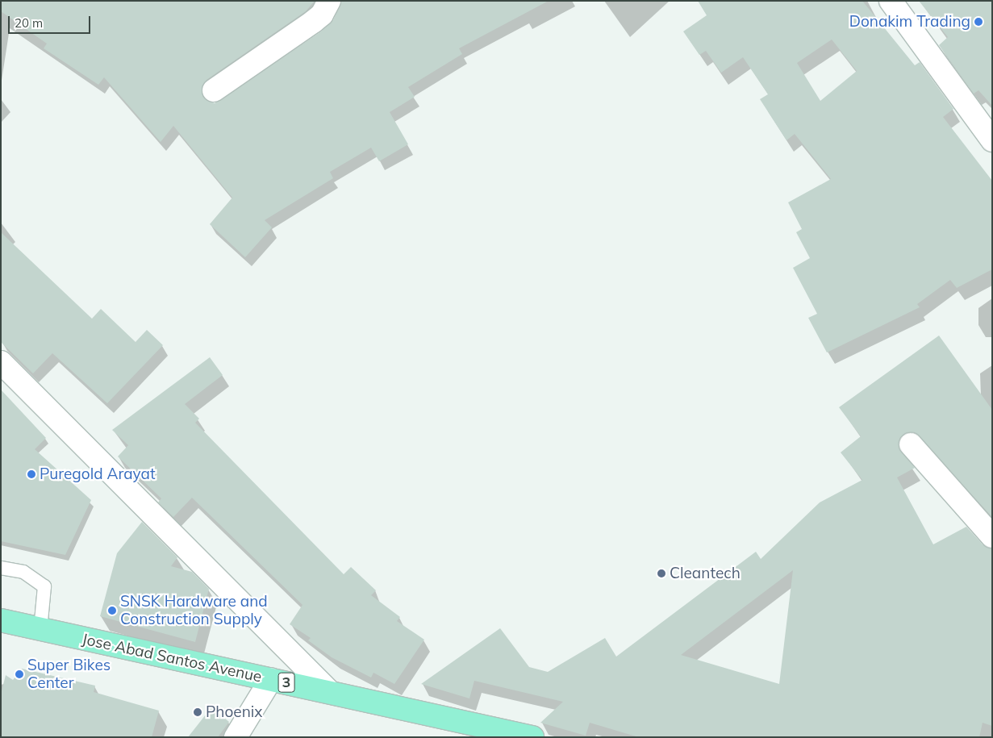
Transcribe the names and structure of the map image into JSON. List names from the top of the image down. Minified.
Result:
{"streets":{"highway":["Jose Abad Santos Avenue","3"]},"places":["Donakim Trading","Puregold Arayat","Cleantech","SNSK Hardware and Construction Supply","Super Bikes Center","Phoenix"],"scale_bar":"20 m"}
